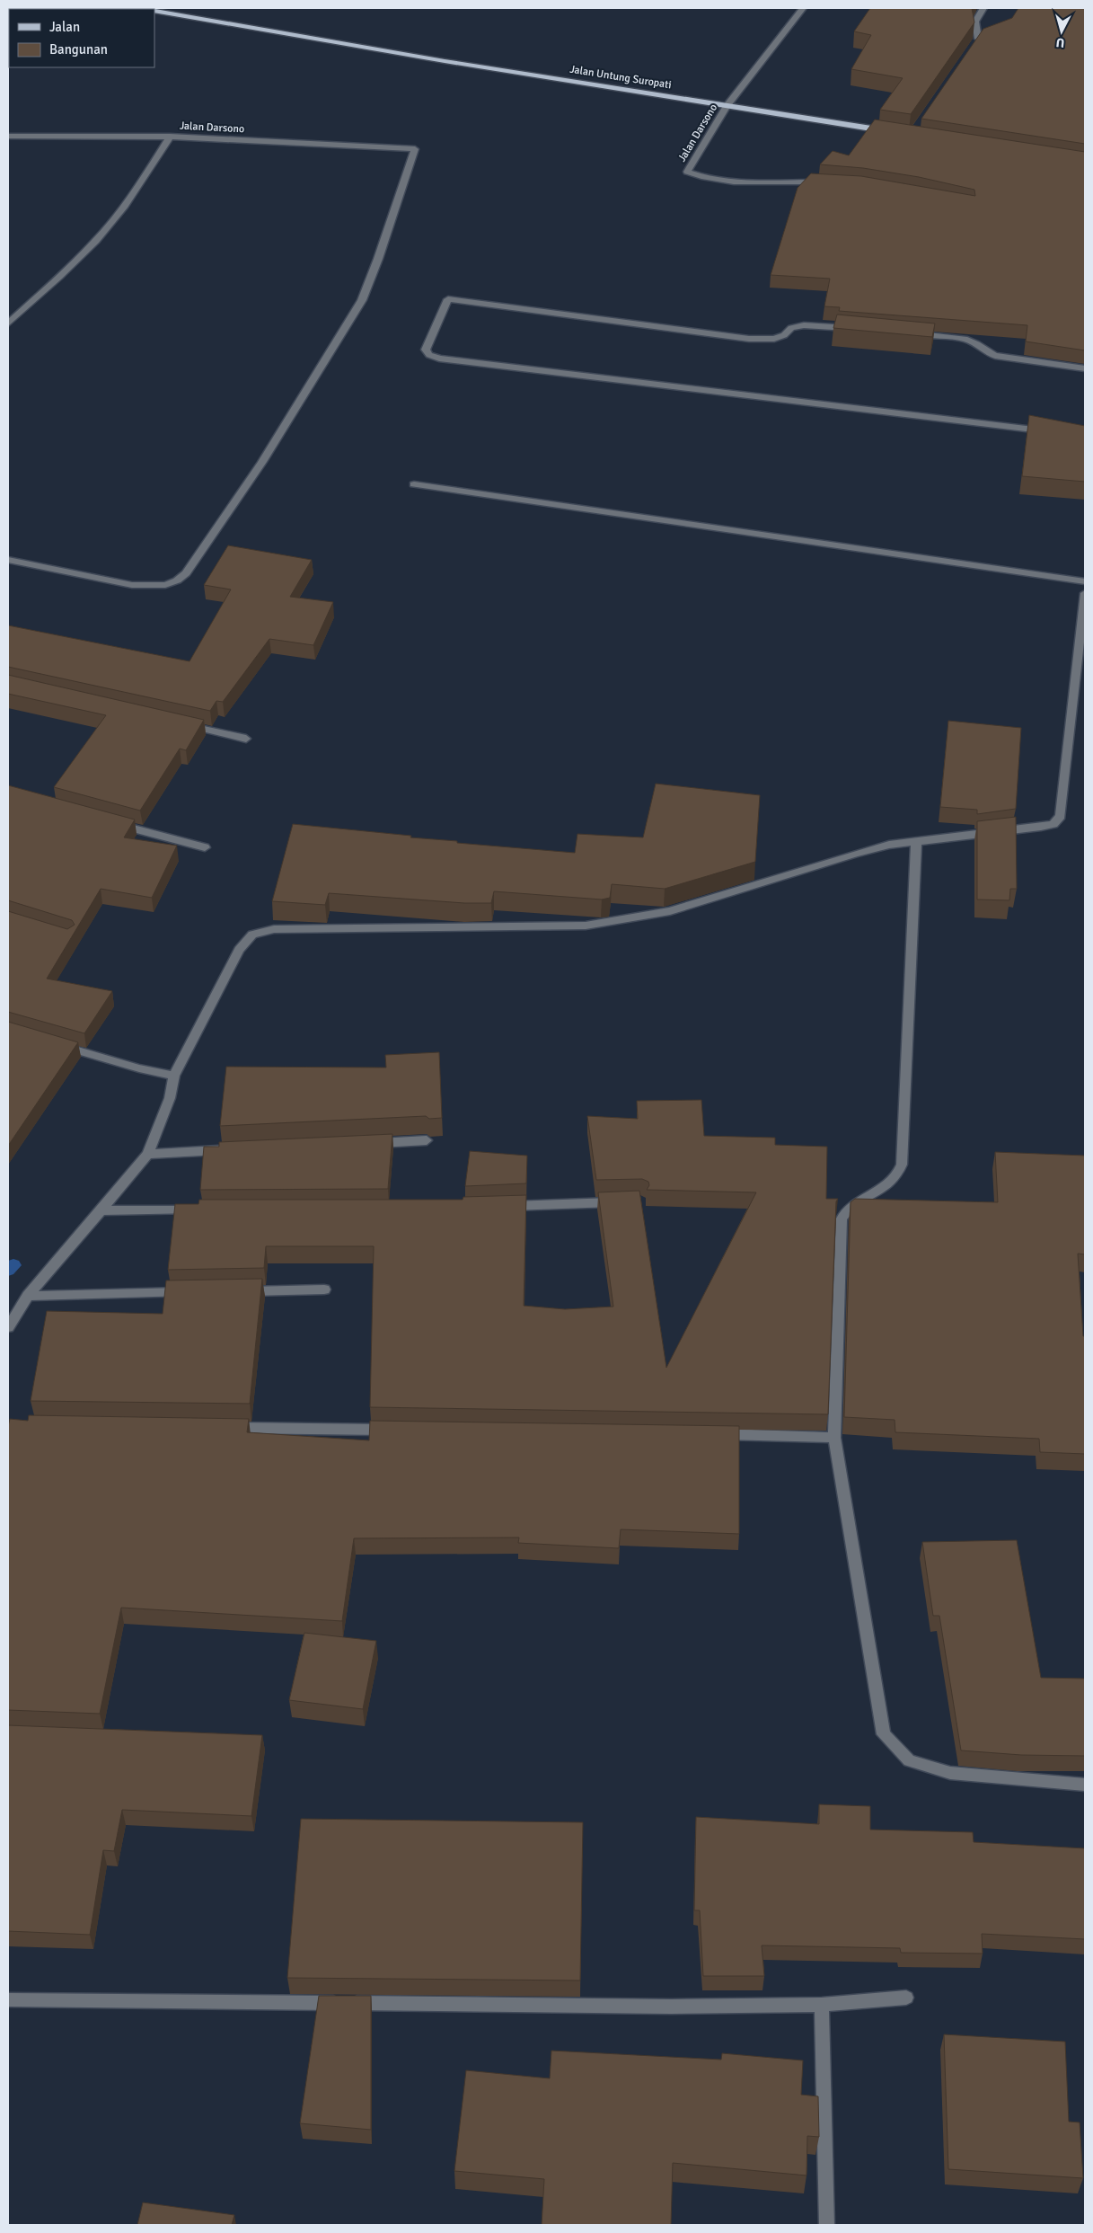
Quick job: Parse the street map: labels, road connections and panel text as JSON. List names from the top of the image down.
{
  "streets": {
    "main road": ["Jalan Untung Suropati"],
    "street": ["Jalan Darsono"]
  },
  "crossings": [
    ["Jalan Untung Suropati", "Jalan Darsono"]
  ],
  "legend": ["Jalan", "Bangunan"],
  "north": "bottom"
}
